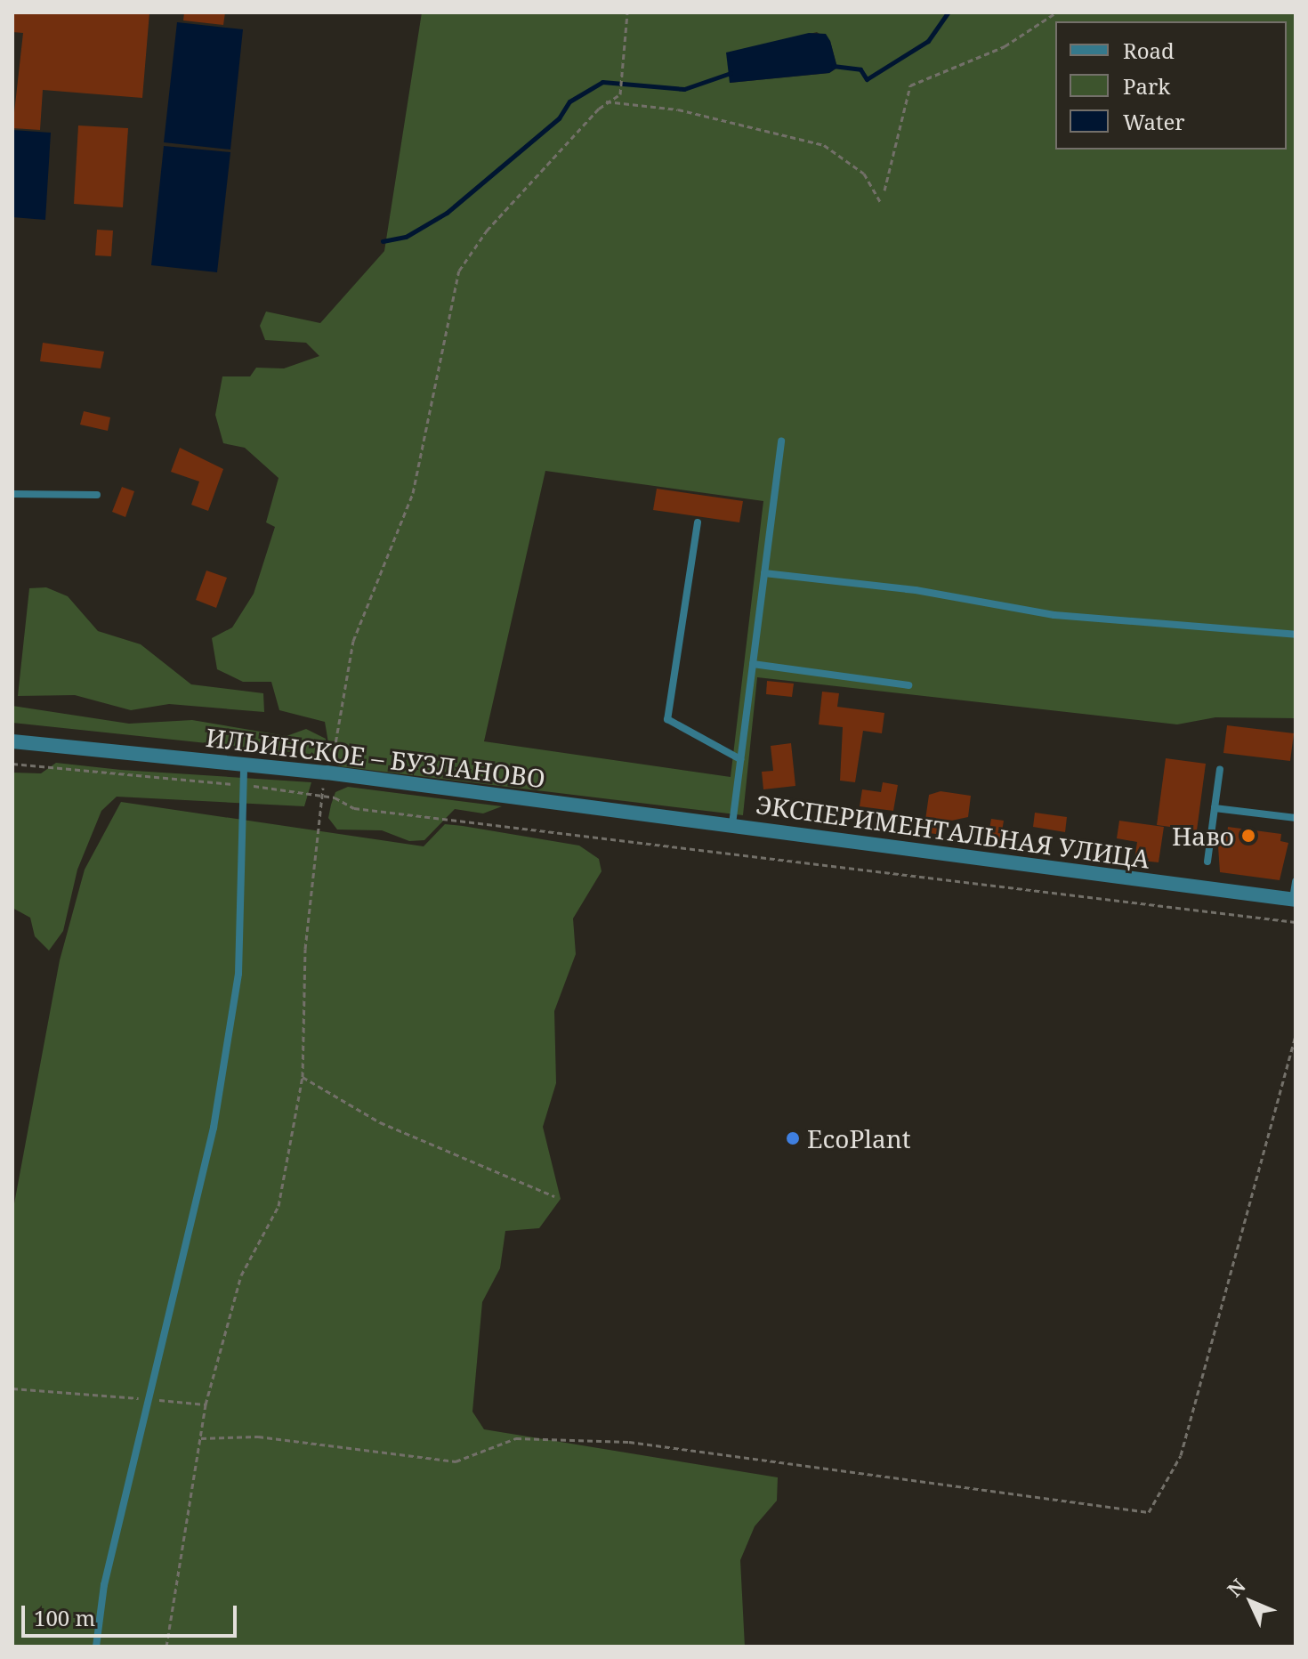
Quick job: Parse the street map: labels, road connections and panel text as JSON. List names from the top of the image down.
{
  "streets": {
    "street": ["ИЛЬИНСКОЕ – БУЗЛАНОВО", "ЭКСПЕРИМЕНТАЛЬНАЯ УЛИЦА"]
  },
  "crossings": [
    ["ИЛЬИНСКОЕ – БУЗЛАНОВО", "ЭКСПЕРИМЕНТАЛЬНАЯ УЛИЦА"]
  ],
  "places": ["Наво", "EcoPlant"],
  "legend": ["Road", "Park", "Water"],
  "scale_bar": "100 m",
  "north": "top left"
}
